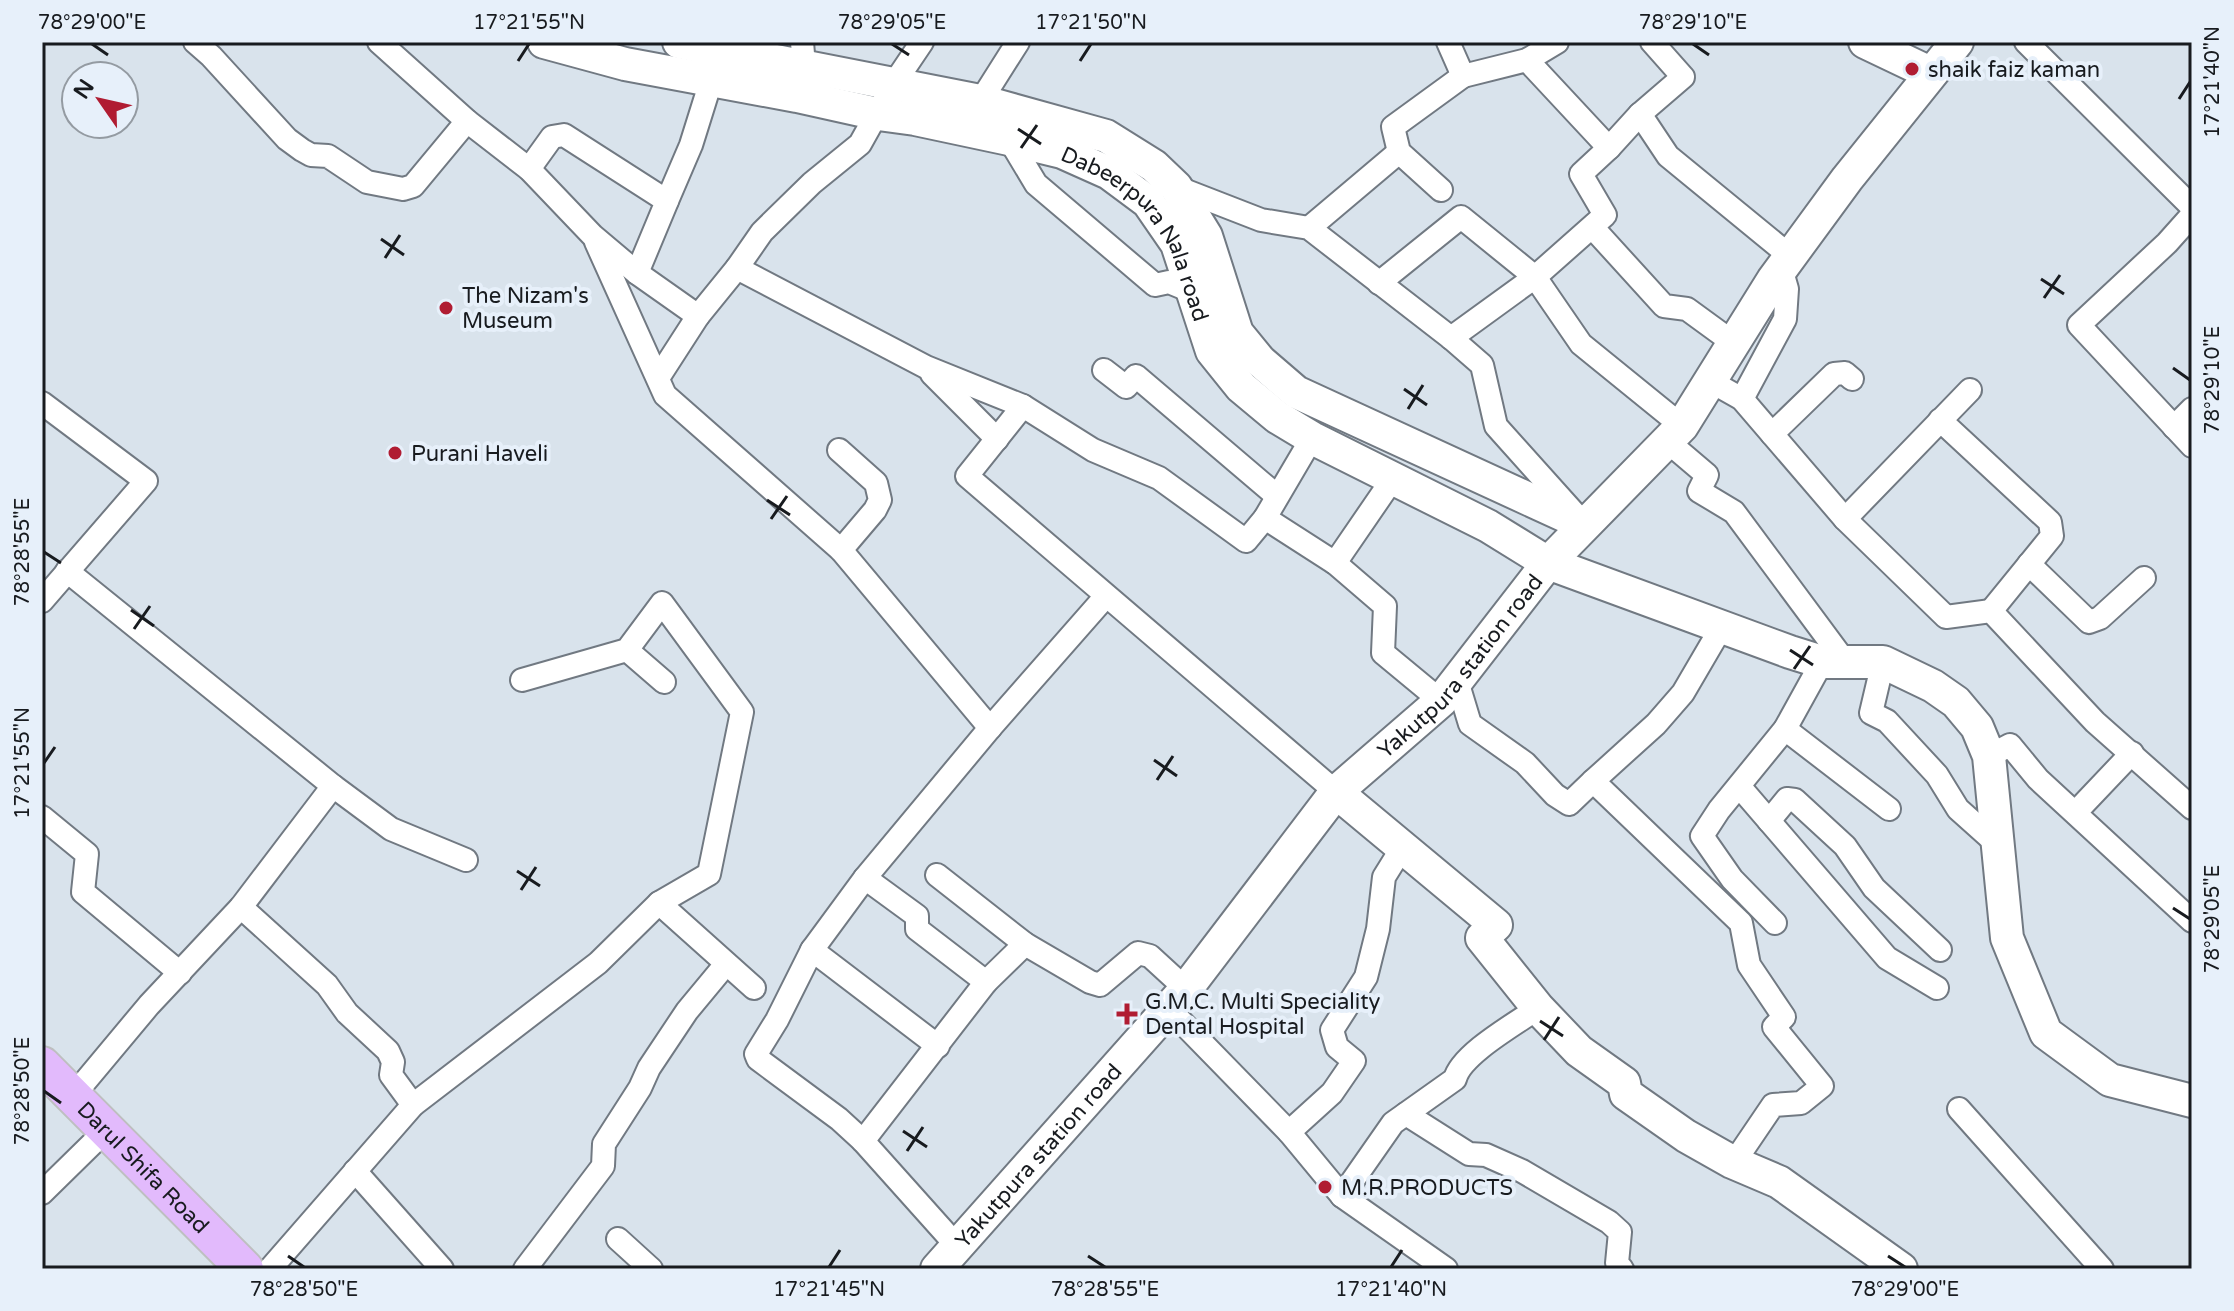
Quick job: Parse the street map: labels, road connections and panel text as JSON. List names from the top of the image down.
{
  "streets": {
    "main road": ["Darul Shifa Road"],
    "street": ["Dabeerpura Nala road", "Yakutpura station road"]
  },
  "crossings": [
    ["Dabeerpura Nala road", "Yakutpura station road"]
  ],
  "places": {
    "other": [
      "shaik faiz kaman",
      "The Nizam's Museum",
      "Purani Haveli",
      "M.R.PRODUCTS"
    ],
    "health": ["G.M.C. Multi Speciality Dental Hospital"]
  },
  "north": "top left",
  "coordinates": [
    "78°29'00\"E",
    "17°21'55\"N",
    "78°29'05\"E",
    "17°21'50\"N",
    "78°29'10\"E",
    "17°21'40\"N",
    "78°28'55\"E",
    "78°28'50\"E",
    "17°21'45\"N"
  ]
}
